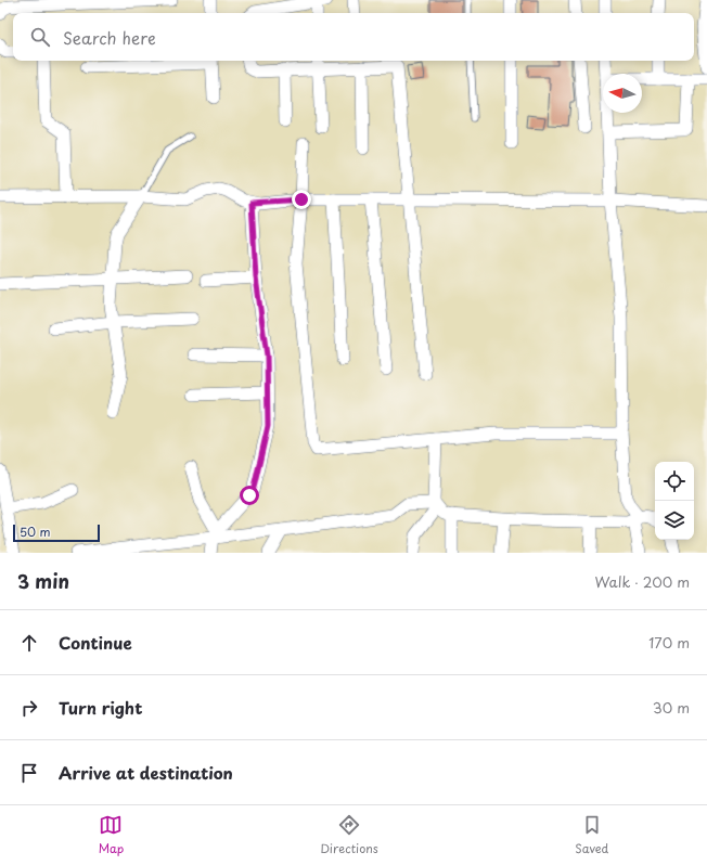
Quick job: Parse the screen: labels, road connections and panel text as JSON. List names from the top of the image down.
{
  "scale_bar": "50 m",
  "north": "left",
  "page": {
    "search": "Search here",
    "scale": "50 m",
    "heading": ["3 min", "Walk · 200 m"],
    "list": [
      ["Continue", "170 m"],
      ["Turn right", "30 m"],
      "Arrive at destination"
    ],
    "nav": ["Map", "Directions", "Saved"]
  }
}
